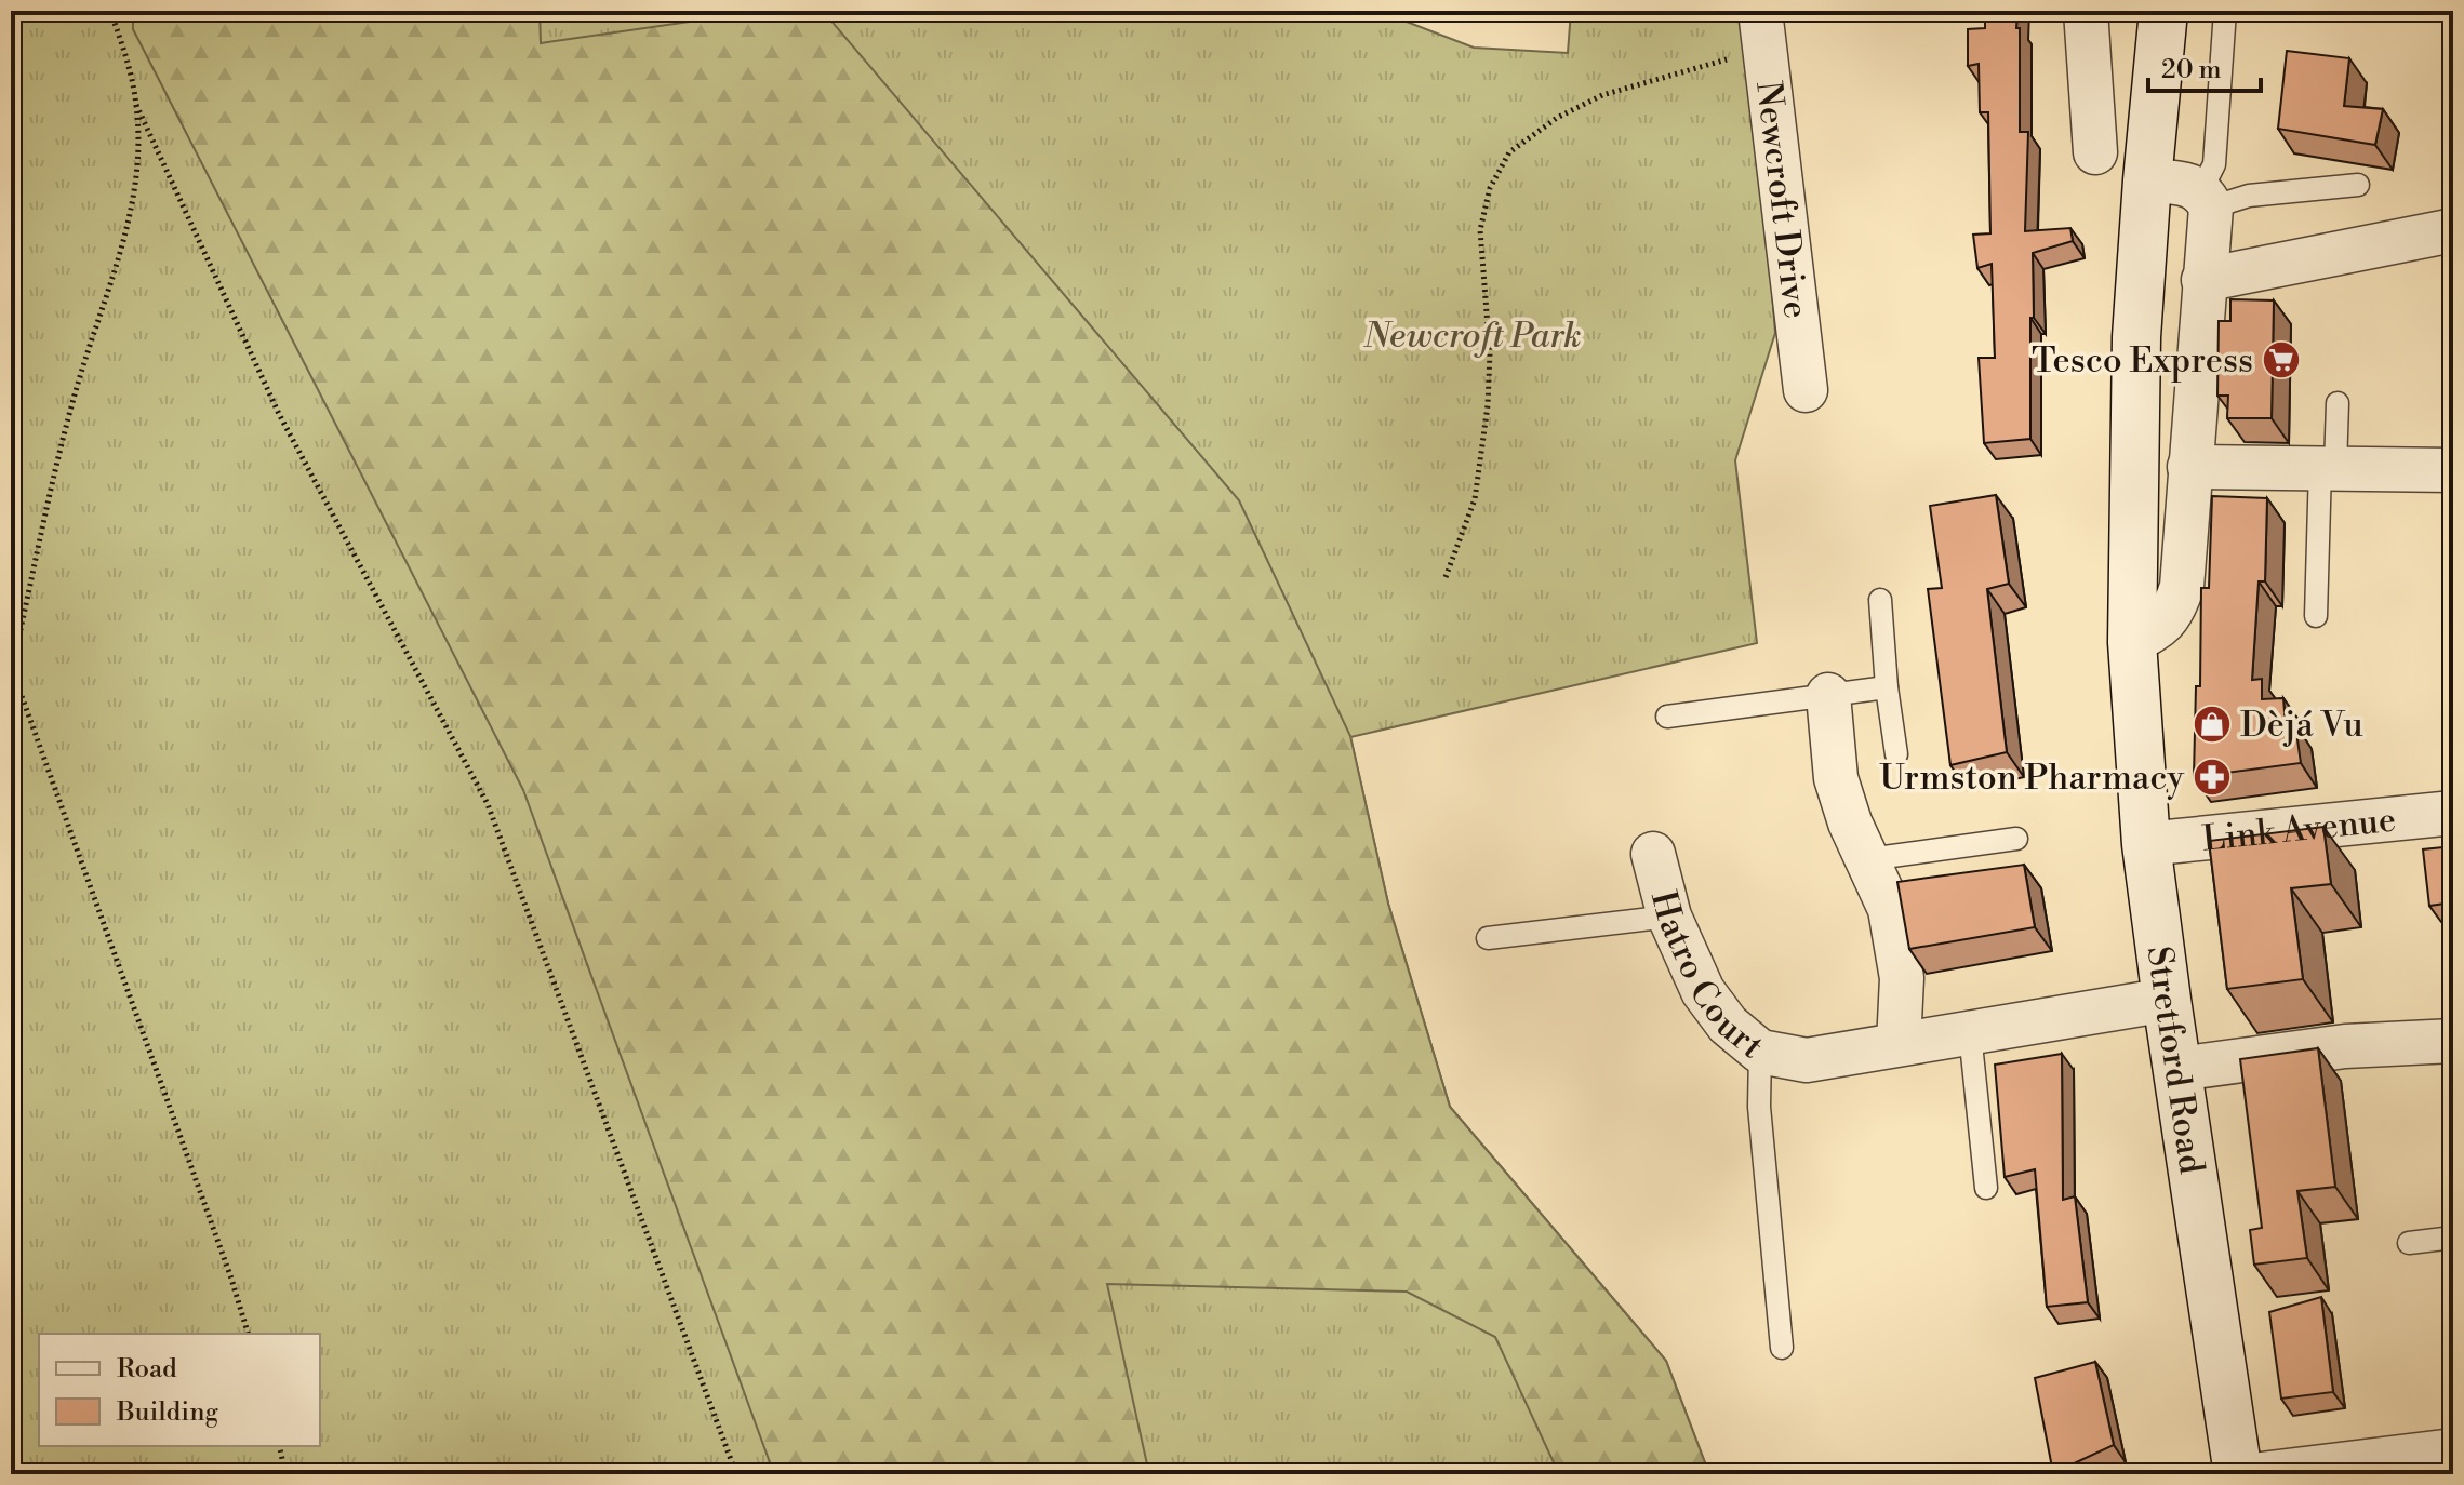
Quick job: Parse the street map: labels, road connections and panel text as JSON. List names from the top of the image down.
{
  "streets": {
    "main road": ["Stretford Road"],
    "street": ["Newcroft Drive", "Link Avenue", "Hatro Court"]
  },
  "crossings": [
    ["Link Avenue", "Stretford Road"],
    ["Hatro Court", "Stretford Road"]
  ],
  "parks": ["Newcroft Park"],
  "places": {
    "supermarket": ["Tesco Express"],
    "shop": ["Dèjá Vu"],
    "pharmacy": ["Urmston Pharmacy"]
  },
  "legend": ["Road", "Building"],
  "scale_bar": "20 m"
}
